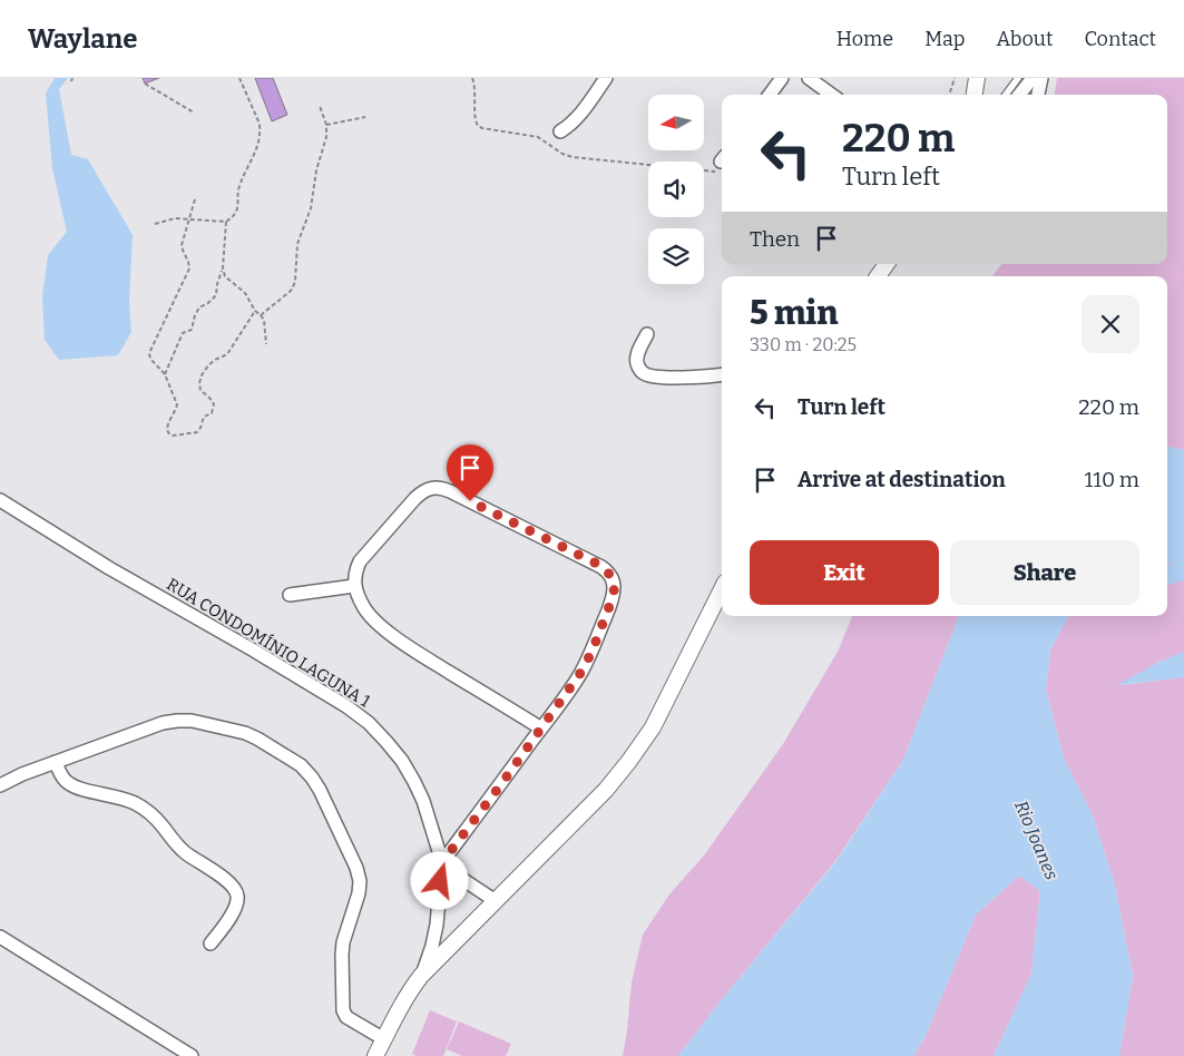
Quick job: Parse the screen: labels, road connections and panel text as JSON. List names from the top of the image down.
{
  "streets": {
    "street": ["RUA CONDOMÍNIO LAGUNA 1"]
  },
  "water": ["Rio Joanes"],
  "north": "left",
  "page": {
    "header": "Waylane",
    "nav": [
      "Home",
      "Map",
      "About",
      "Contact"
    ],
    "turn": ["220 m", "Turn left"],
    "then": "Then",
    "heading": ["5 min", "330 m · 20:25"],
    "list": [
      {
        "name": "Turn left",
        "value": "220 m"
      },
      {
        "name": "Arrive at destination",
        "value": "110 m"
      }
    ],
    "buttons": ["Exit", "Share"]
  }
}
